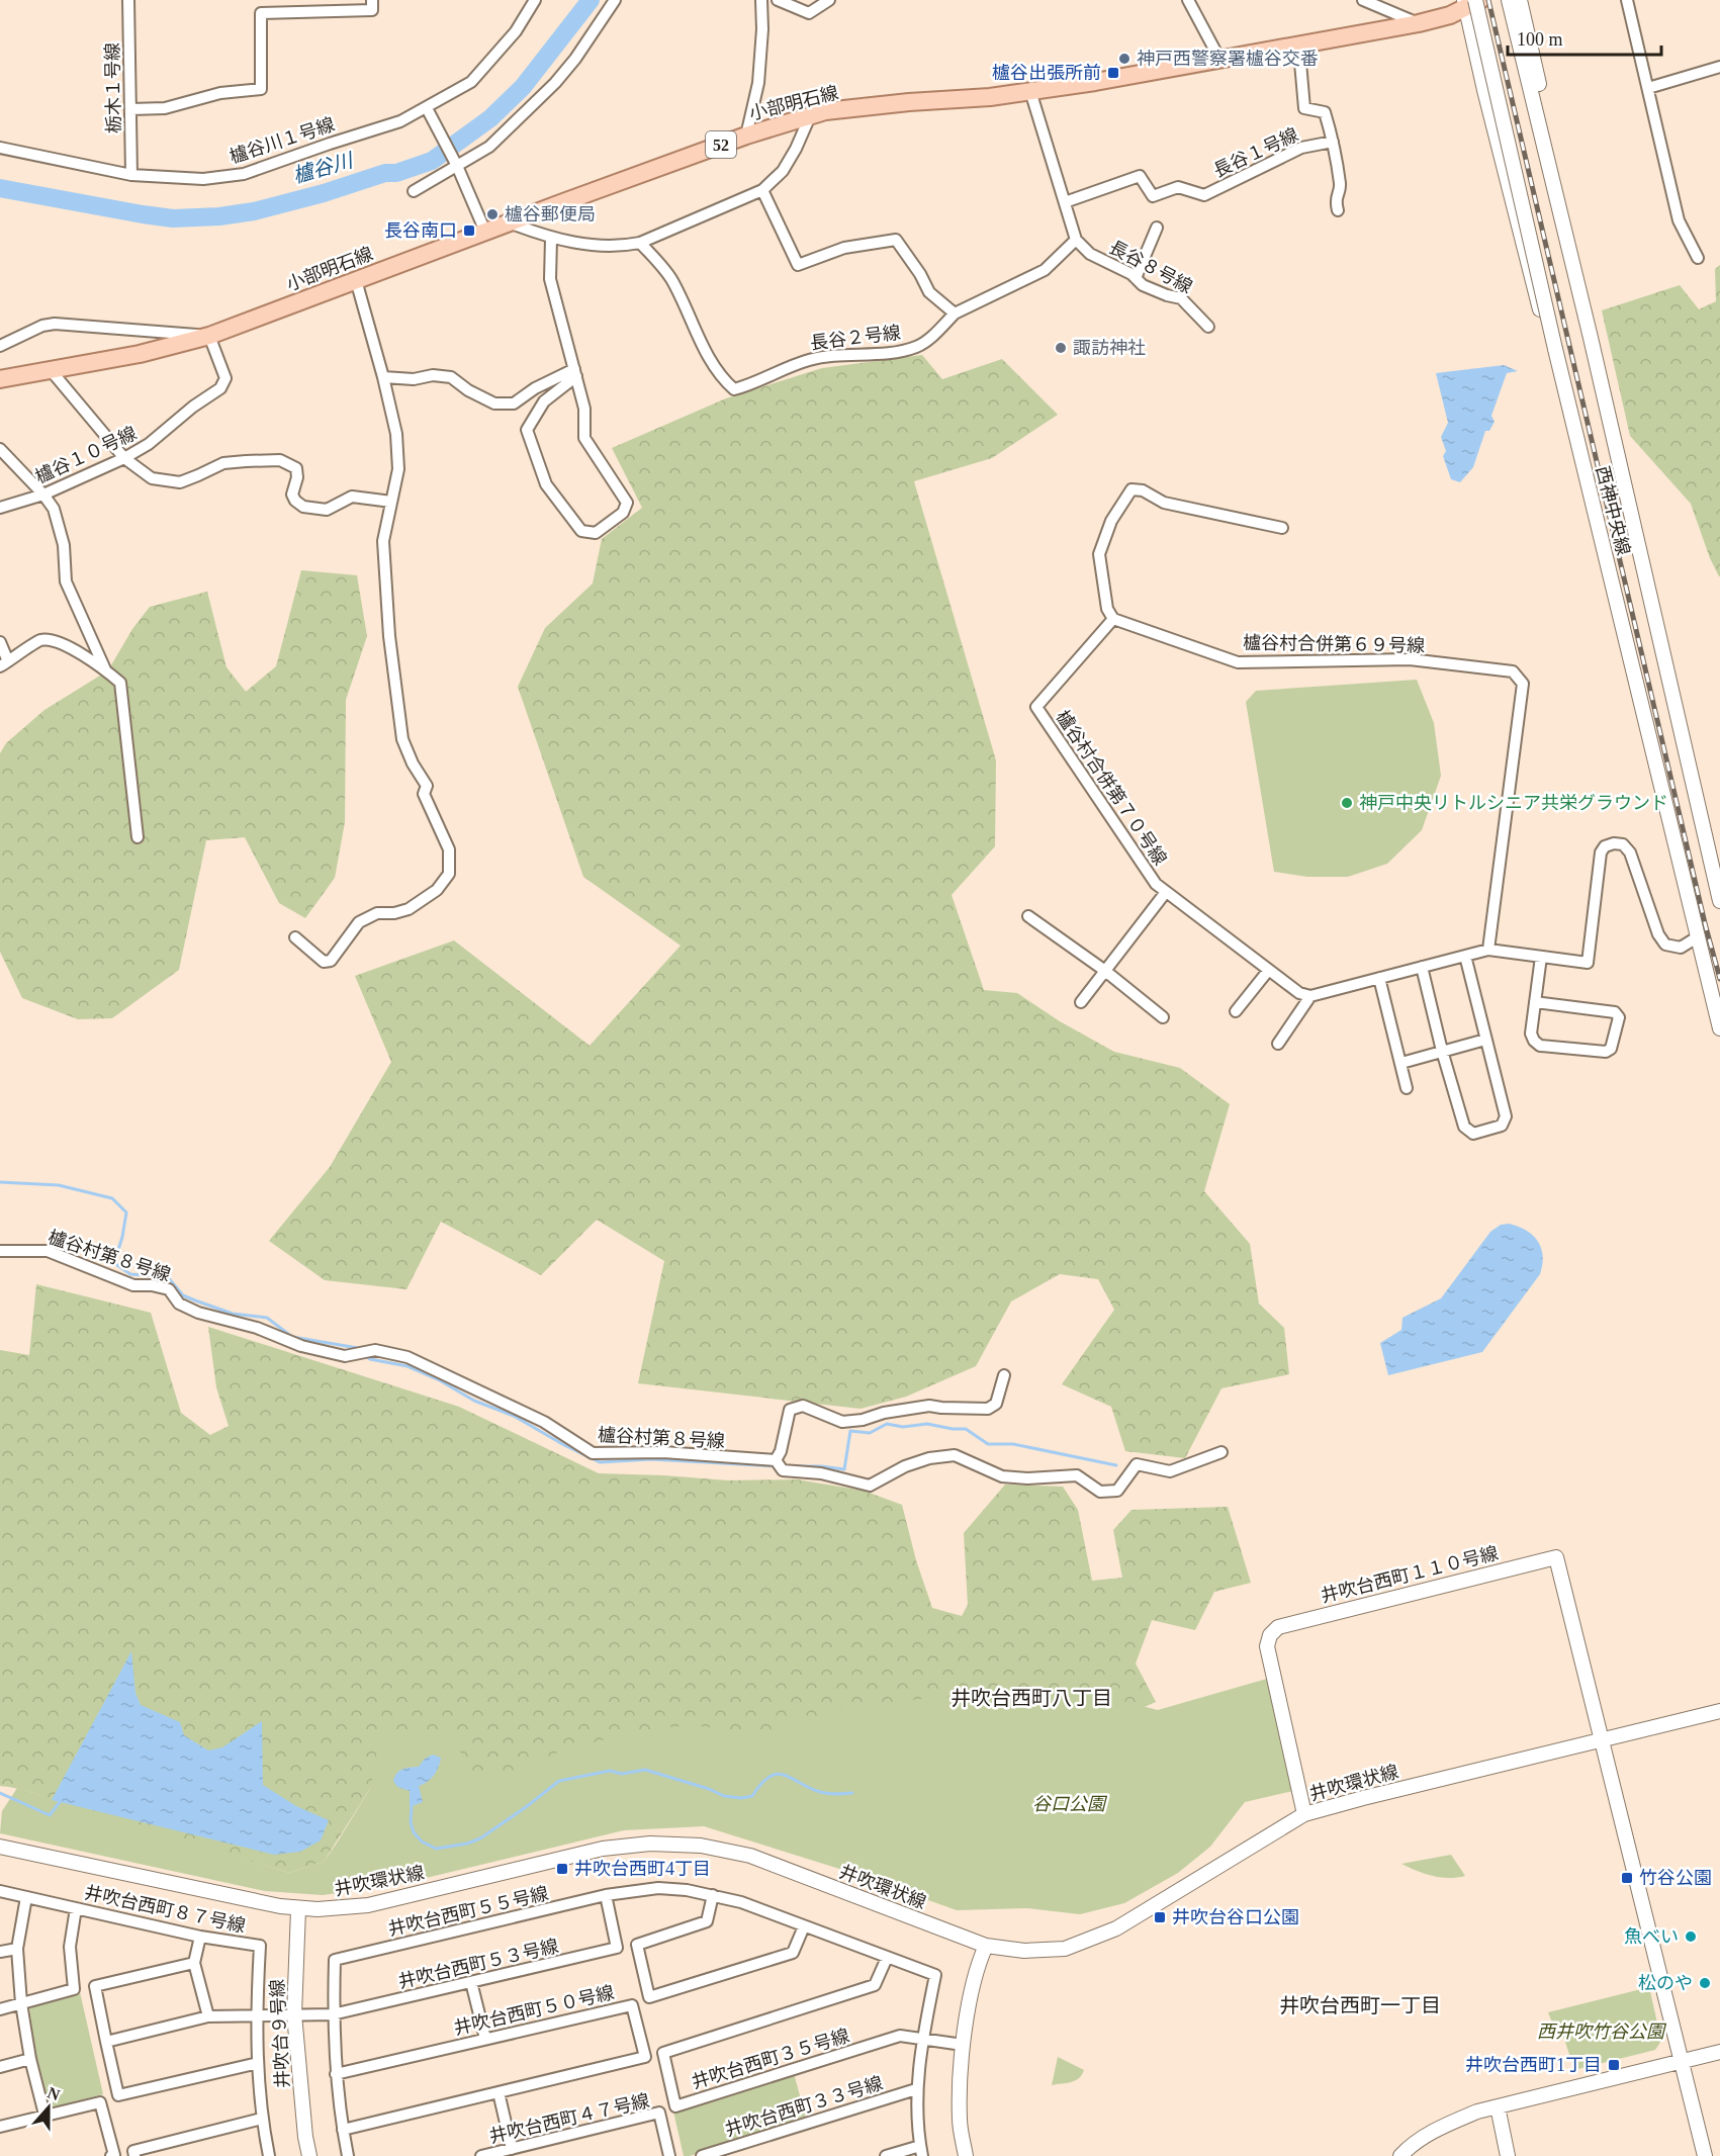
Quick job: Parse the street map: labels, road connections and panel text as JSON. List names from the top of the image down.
{
  "streets": {
    "main road": ["小部明石線", "52"],
    "street": [
      "栃木１号線",
      "櫨谷川１号線",
      "長谷１号線",
      "長谷８号線",
      "長谷２号線",
      "櫨谷１０号線",
      "西神中央線",
      "櫨谷村合併第６９号線",
      "櫨谷村合併第７０号線",
      "櫨谷村第８号線",
      "井吹台西町１１０号線",
      "井吹環状線",
      "井吹台西町８７号線",
      "井吹台西町５５号線",
      "井吹台西町５３号線",
      "井吹台西町５０号線",
      "井吹台９号線",
      "井吹台西町３５号線",
      "井吹台西町３３号線",
      "井吹台西町４７号線"
    ]
  },
  "crossings": [
    ["栃木１号線", "櫨谷川１号線"],
    ["小部明石線", "櫨谷１０号線"],
    ["小部明石線", "西神中央線"],
    ["櫨谷村合併第６９号線", "櫨谷村合併第７０号線"],
    ["井吹台西町１１０号線", "井吹環状線"],
    ["井吹環状線", "井吹台９号線"],
    ["井吹台西町８７号線", "井吹台西町５３号線"],
    ["井吹台西町５５号線", "井吹台西町５３号線"],
    ["井吹台西町５５号線", "井吹台西町５０号線"],
    ["井吹台西町５５号線", "井吹台西町３５号線"],
    ["井吹台西町５５号線", "井吹台西町３３号線"],
    ["井吹台西町５３号線", "井吹台９号線"]
  ],
  "districts": ["井吹台西町八丁目", "井吹台西町一丁目"],
  "water": ["櫨谷川"],
  "parks": ["谷口公園", "西井吹竹谷公園"],
  "places": {
    "other": [
      "神戸西警察署櫨谷交番",
      "櫨谷郵便局",
      "諏訪神社",
      "神戸中央リトルシニア共栄グラウンド",
      "魚べい",
      "松のや"
    ],
    "transit": [
      "櫨谷出張所前",
      "長谷南口",
      "井吹台西町4丁目",
      "竹谷公園",
      "井吹台谷口公園",
      "井吹台西町1丁目"
    ]
  },
  "scale_bar": "100 m",
  "north": "top"
}
